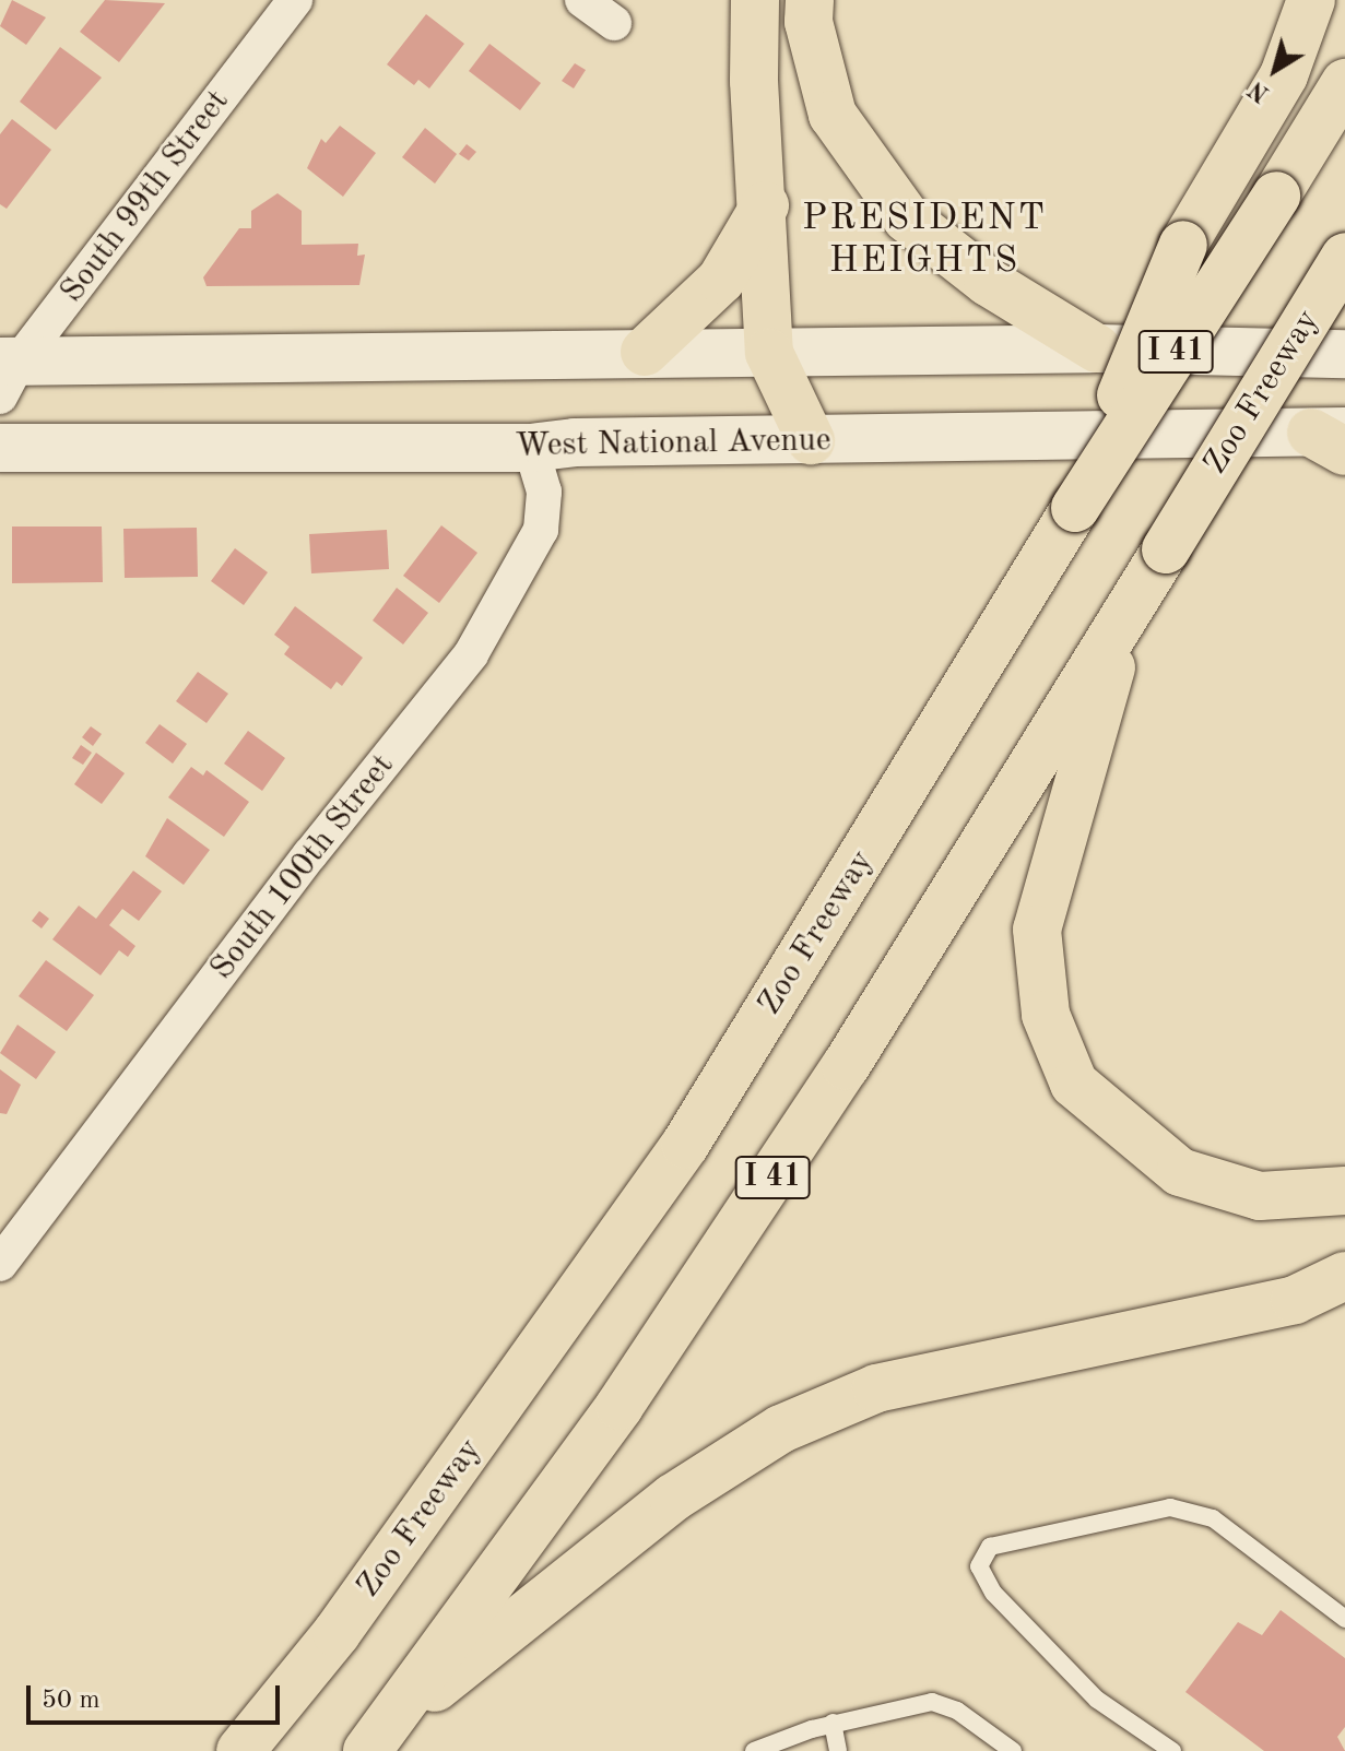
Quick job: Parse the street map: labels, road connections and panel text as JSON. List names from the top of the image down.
{
  "streets": {
    "highway": ["I 41", "Zoo Freeway"],
    "main road": ["West National Avenue"],
    "street": ["South 99th Street", "South 100th Street"]
  },
  "crossings": [
    ["West National Avenue", "South 100th Street"]
  ],
  "districts": ["PRESIDENT HEIGHTS"],
  "scale_bar": "50 m",
  "north": "bottom left"
}
